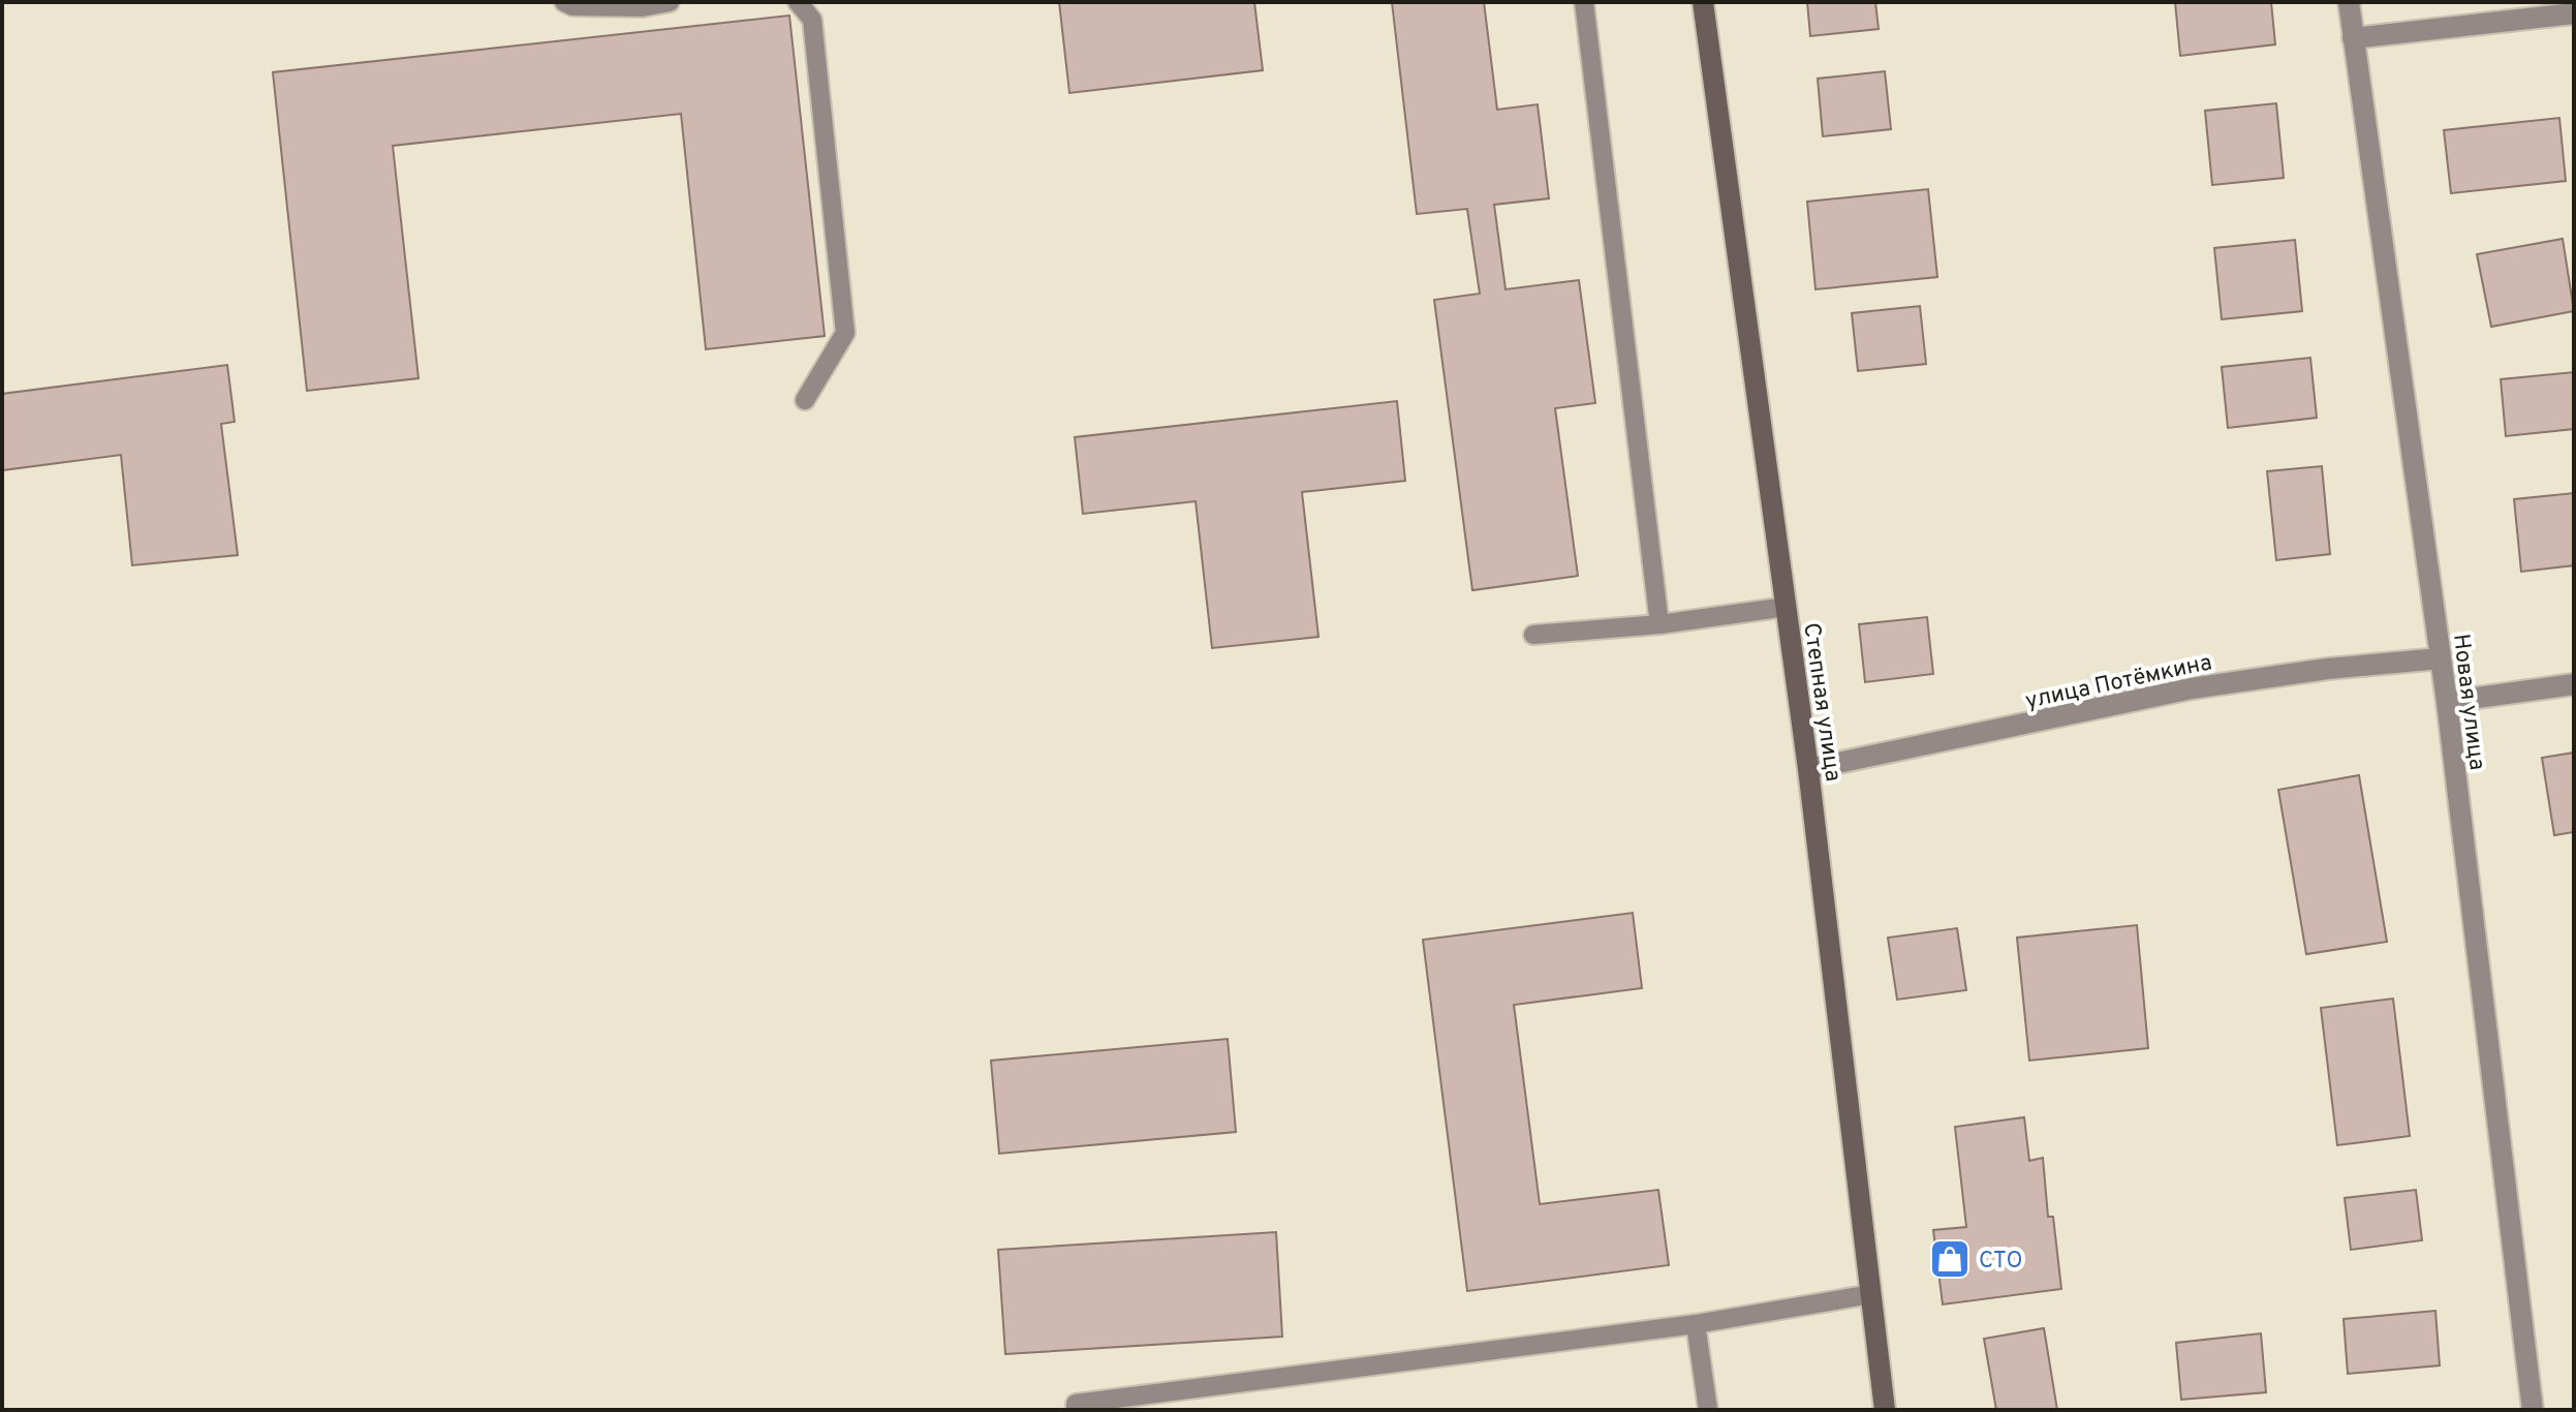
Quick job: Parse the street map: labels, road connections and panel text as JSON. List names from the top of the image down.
{
  "streets": {
    "main road": ["Степная улица"],
    "street": ["улица Потёмкина", "Новая улица"]
  },
  "crossings": [
    ["улица Потёмкина", "Степная улица"],
    ["улица Потёмкина", "Новая улица"]
  ],
  "places": {
    "shop": ["СТО"]
  }
}
